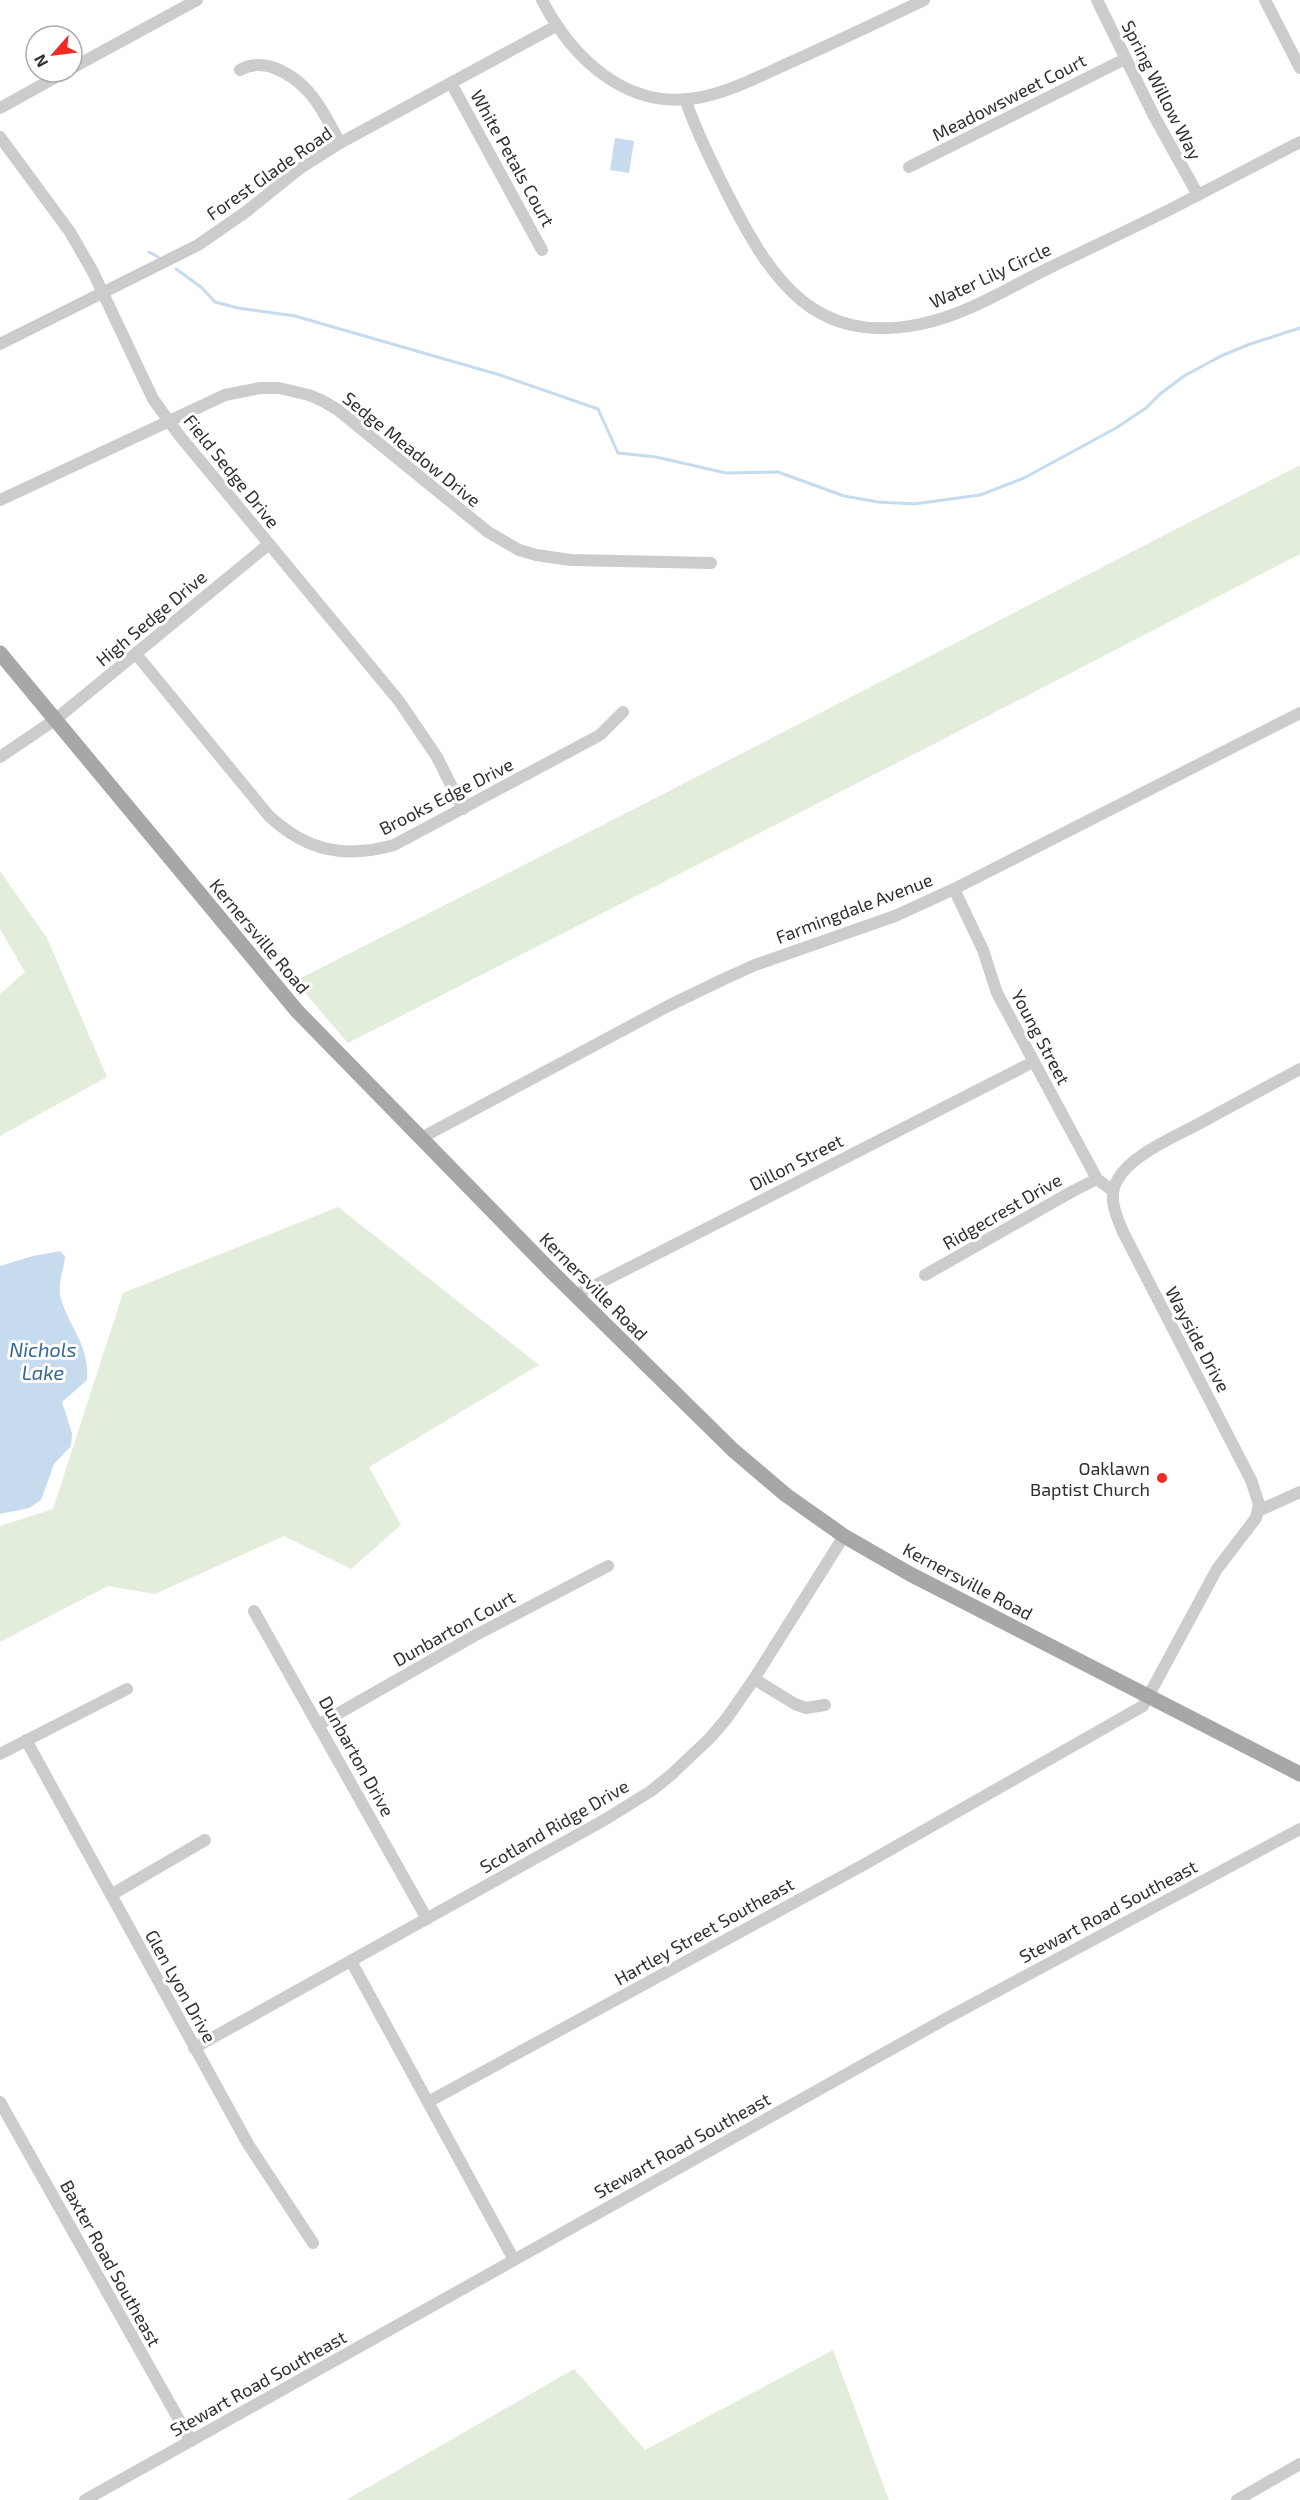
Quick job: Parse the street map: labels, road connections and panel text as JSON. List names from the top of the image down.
{
  "streets": {
    "main road": ["Kernersville Road"],
    "street": [
      "Spring Willow Way",
      "Meadowsweet Court",
      "White Petals Court",
      "Forest Glade Road",
      "Water Lily Circle",
      "Sedge Meadow Drive",
      "Field Sedge Drive",
      "High Sedge Drive",
      "Brooks Edge Drive",
      "Farmingdale Avenue",
      "Young Street",
      "Dillon Street",
      "Ridgecrest Drive",
      "Wayside Drive",
      "Dunbarton Court",
      "Dunbarton Drive",
      "Scotland Ridge Drive",
      "Stewart Road Southeast",
      "Hartley Street Southeast",
      "Glen Lyon Drive",
      "Baxter Road Southeast"
    ]
  },
  "crossings": [
    ["Spring Willow Way", "Meadowsweet Court"],
    ["Spring Willow Way", "Water Lily Circle"],
    ["White Petals Court", "Forest Glade Road"],
    ["Forest Glade Road", "Field Sedge Drive"],
    ["Sedge Meadow Drive", "Field Sedge Drive"],
    ["Field Sedge Drive", "High Sedge Drive"],
    ["Field Sedge Drive", "Brooks Edge Drive"],
    ["High Sedge Drive", "Brooks Edge Drive"],
    ["High Sedge Drive", "Kernersville Road"],
    ["Farmingdale Avenue", "Kernersville Road"],
    ["Farmingdale Avenue", "Young Street"],
    ["Kernersville Road", "Dillon Street"],
    ["Kernersville Road", "Scotland Ridge Drive"],
    ["Kernersville Road", "Hartley Street Southeast"],
    ["Young Street", "Dillon Street"],
    ["Young Street", "Ridgecrest Drive"],
    ["Young Street", "Wayside Drive"],
    ["Dunbarton Court", "Dunbarton Drive"],
    ["Dunbarton Drive", "Scotland Ridge Drive"],
    ["Scotland Ridge Drive", "Glen Lyon Drive"],
    ["Stewart Road Southeast", "Baxter Road Southeast"]
  ],
  "water": ["Nichols Lake"],
  "places": ["Oaklawn Baptist Church"],
  "north": "bottom left"
}
